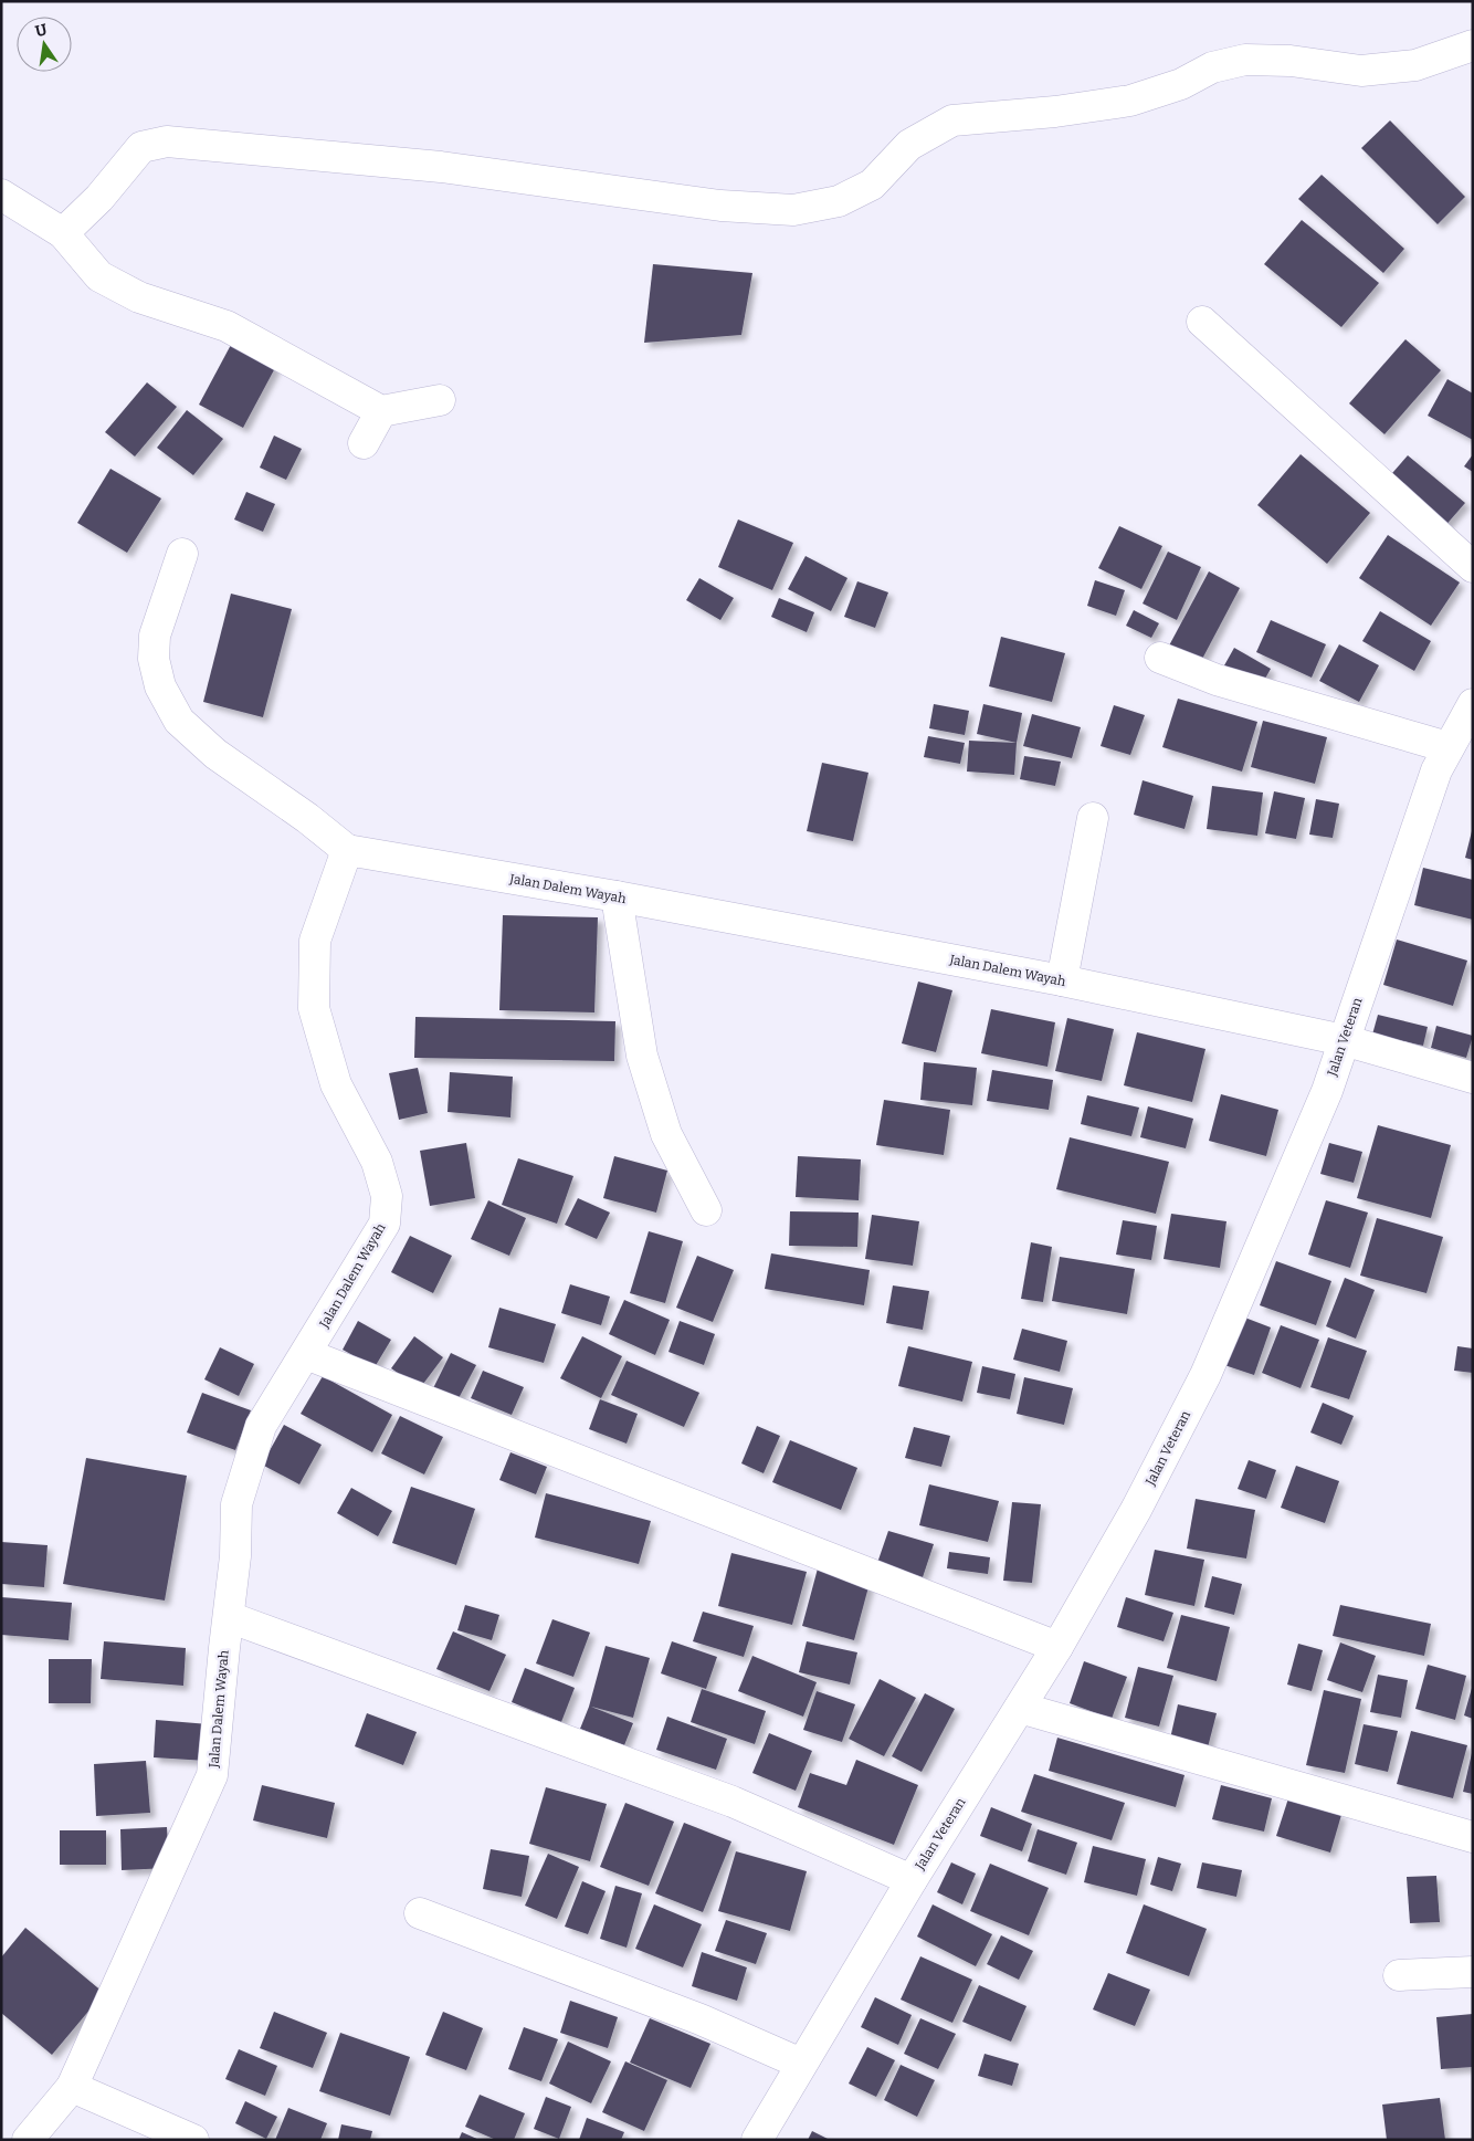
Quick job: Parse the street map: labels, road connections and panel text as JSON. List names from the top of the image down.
{
  "streets": {
    "street": ["Jalan Dalem Wayah", "Jalan Veteran"]
  },
  "crossings": [
    ["Jalan Dalem Wayah", "Jalan Veteran"]
  ],
  "north": "top"
}
